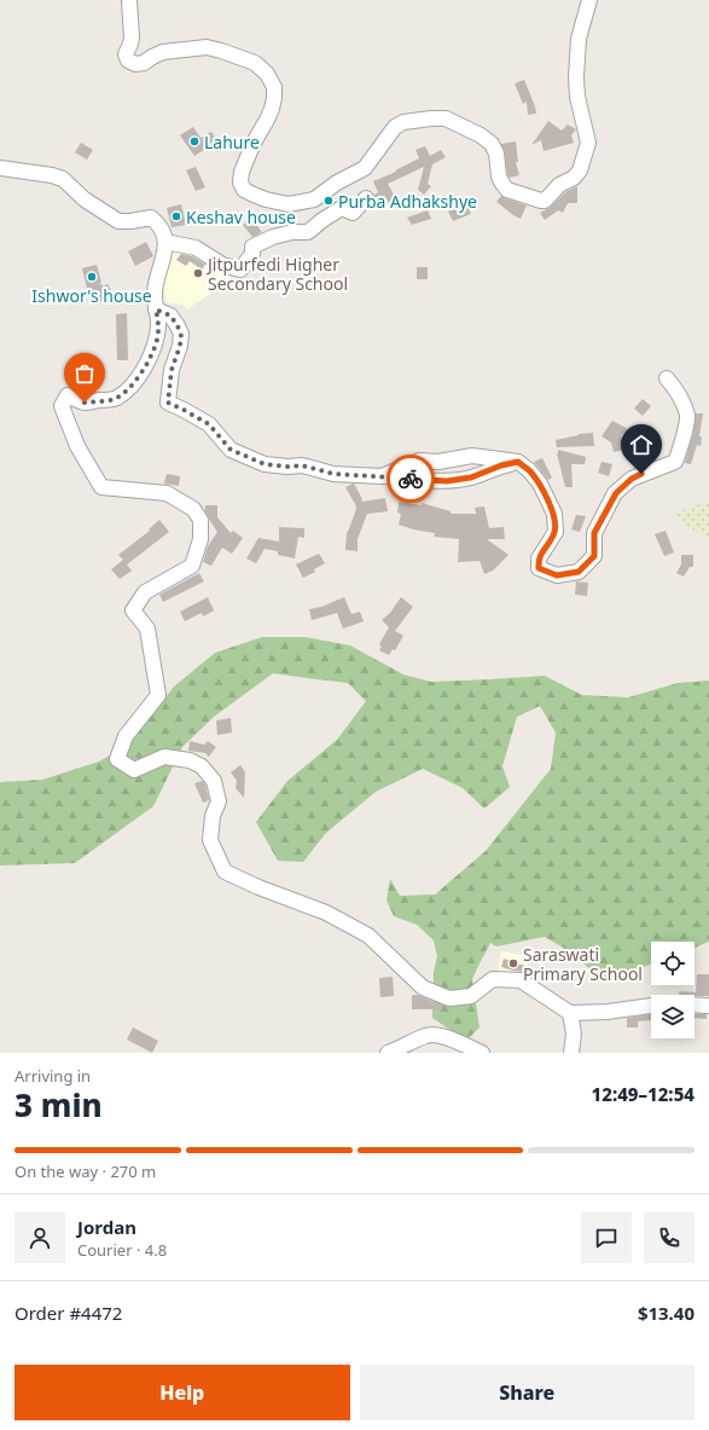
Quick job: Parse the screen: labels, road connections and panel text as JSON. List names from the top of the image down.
{
  "places": [
    "Lahure",
    "Purba Adhakshye",
    "Keshav house",
    "Jitpurfedi Higher Secondary School",
    "Ishwor's house",
    "Saraswati Primary School"
  ],
  "page": {
    "heading": ["3 min", "Arriving in", "12:49–12:54"],
    "panel": [
      "Jordan",
      "Courier · 4.8",
      "Order #4472",
      "$13.40"
    ],
    "bar": "On the way · 270 m",
    "buttons": ["Help", "Share"]
  }
}
